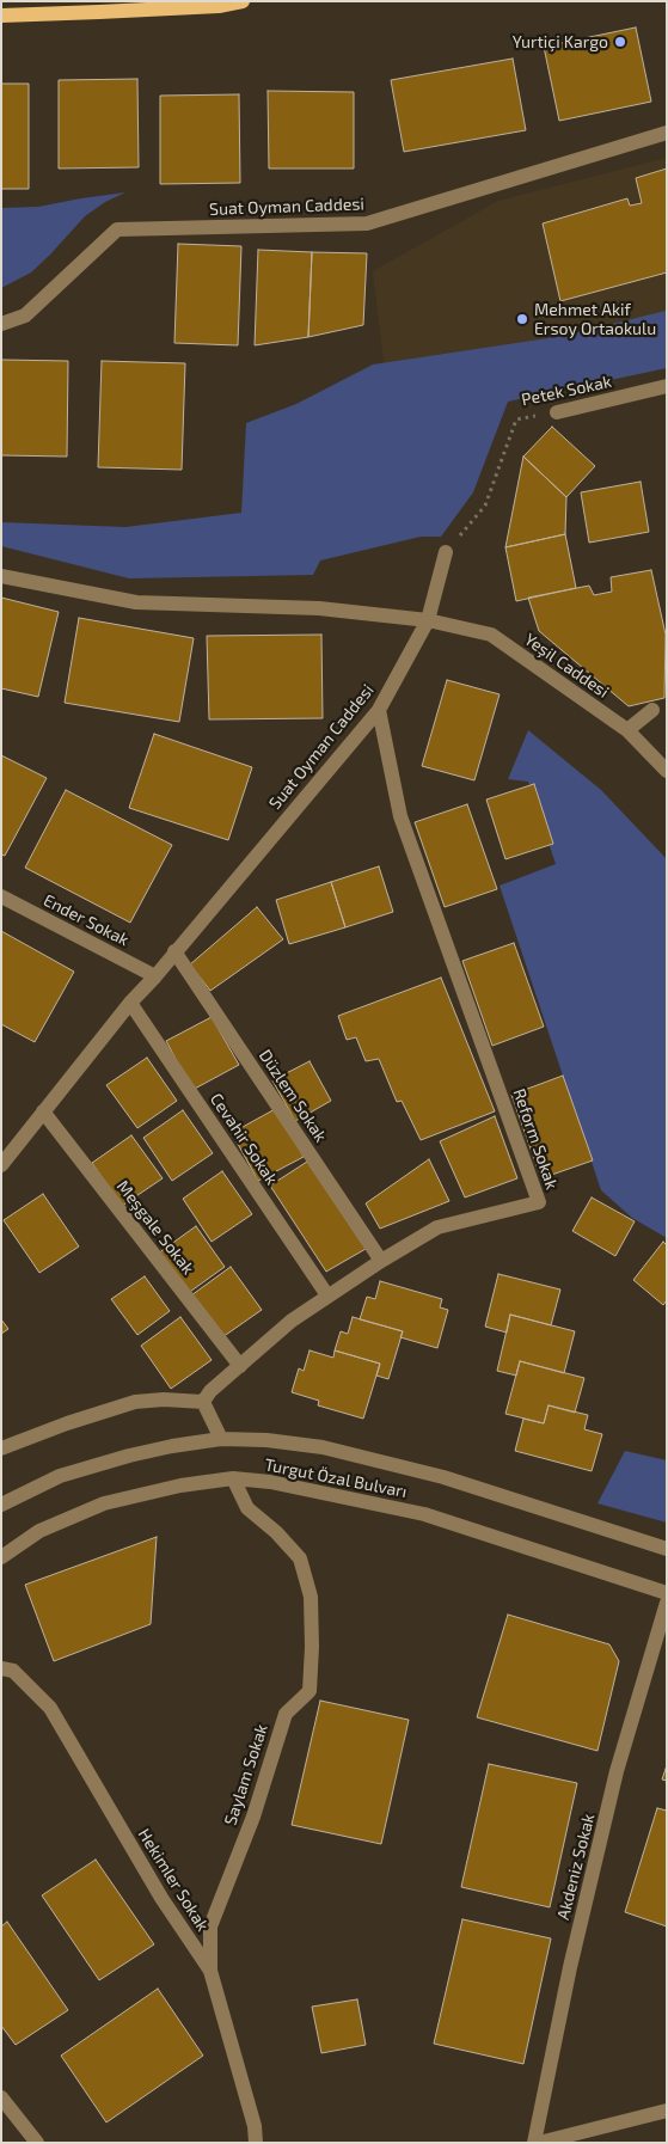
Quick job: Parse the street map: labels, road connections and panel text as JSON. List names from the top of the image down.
{
  "streets": {
    "street": [
      "Suat Oyman Caddesi",
      "Petek Sokak",
      "Yeşil Caddesi",
      "Ender Sokak",
      "Düzlem Sokak",
      "Cevahir Sokak",
      "Reform Sokak",
      "Meşgale Sokak",
      "Turgut Özal Bulvarı",
      "Saylam Sokak",
      "Akdeniz Sokak",
      "Hekimler Sokak"
    ]
  },
  "crossings": [
    ["Suat Oyman Caddesi", "Yeşil Caddesi"],
    ["Suat Oyman Caddesi", "Ender Sokak"],
    ["Suat Oyman Caddesi", "Düzlem Sokak"],
    ["Suat Oyman Caddesi", "Cevahir Sokak"],
    ["Suat Oyman Caddesi", "Reform Sokak"],
    ["Suat Oyman Caddesi", "Meşgale Sokak"],
    ["Düzlem Sokak", "Reform Sokak"],
    ["Cevahir Sokak", "Reform Sokak"],
    ["Reform Sokak", "Meşgale Sokak"],
    ["Turgut Özal Bulvarı", "Saylam Sokak"],
    ["Saylam Sokak", "Hekimler Sokak"]
  ],
  "places": ["Yurtiçi Kargo", "Mehmet Akif Ersoy Ortaokulu"]
}
